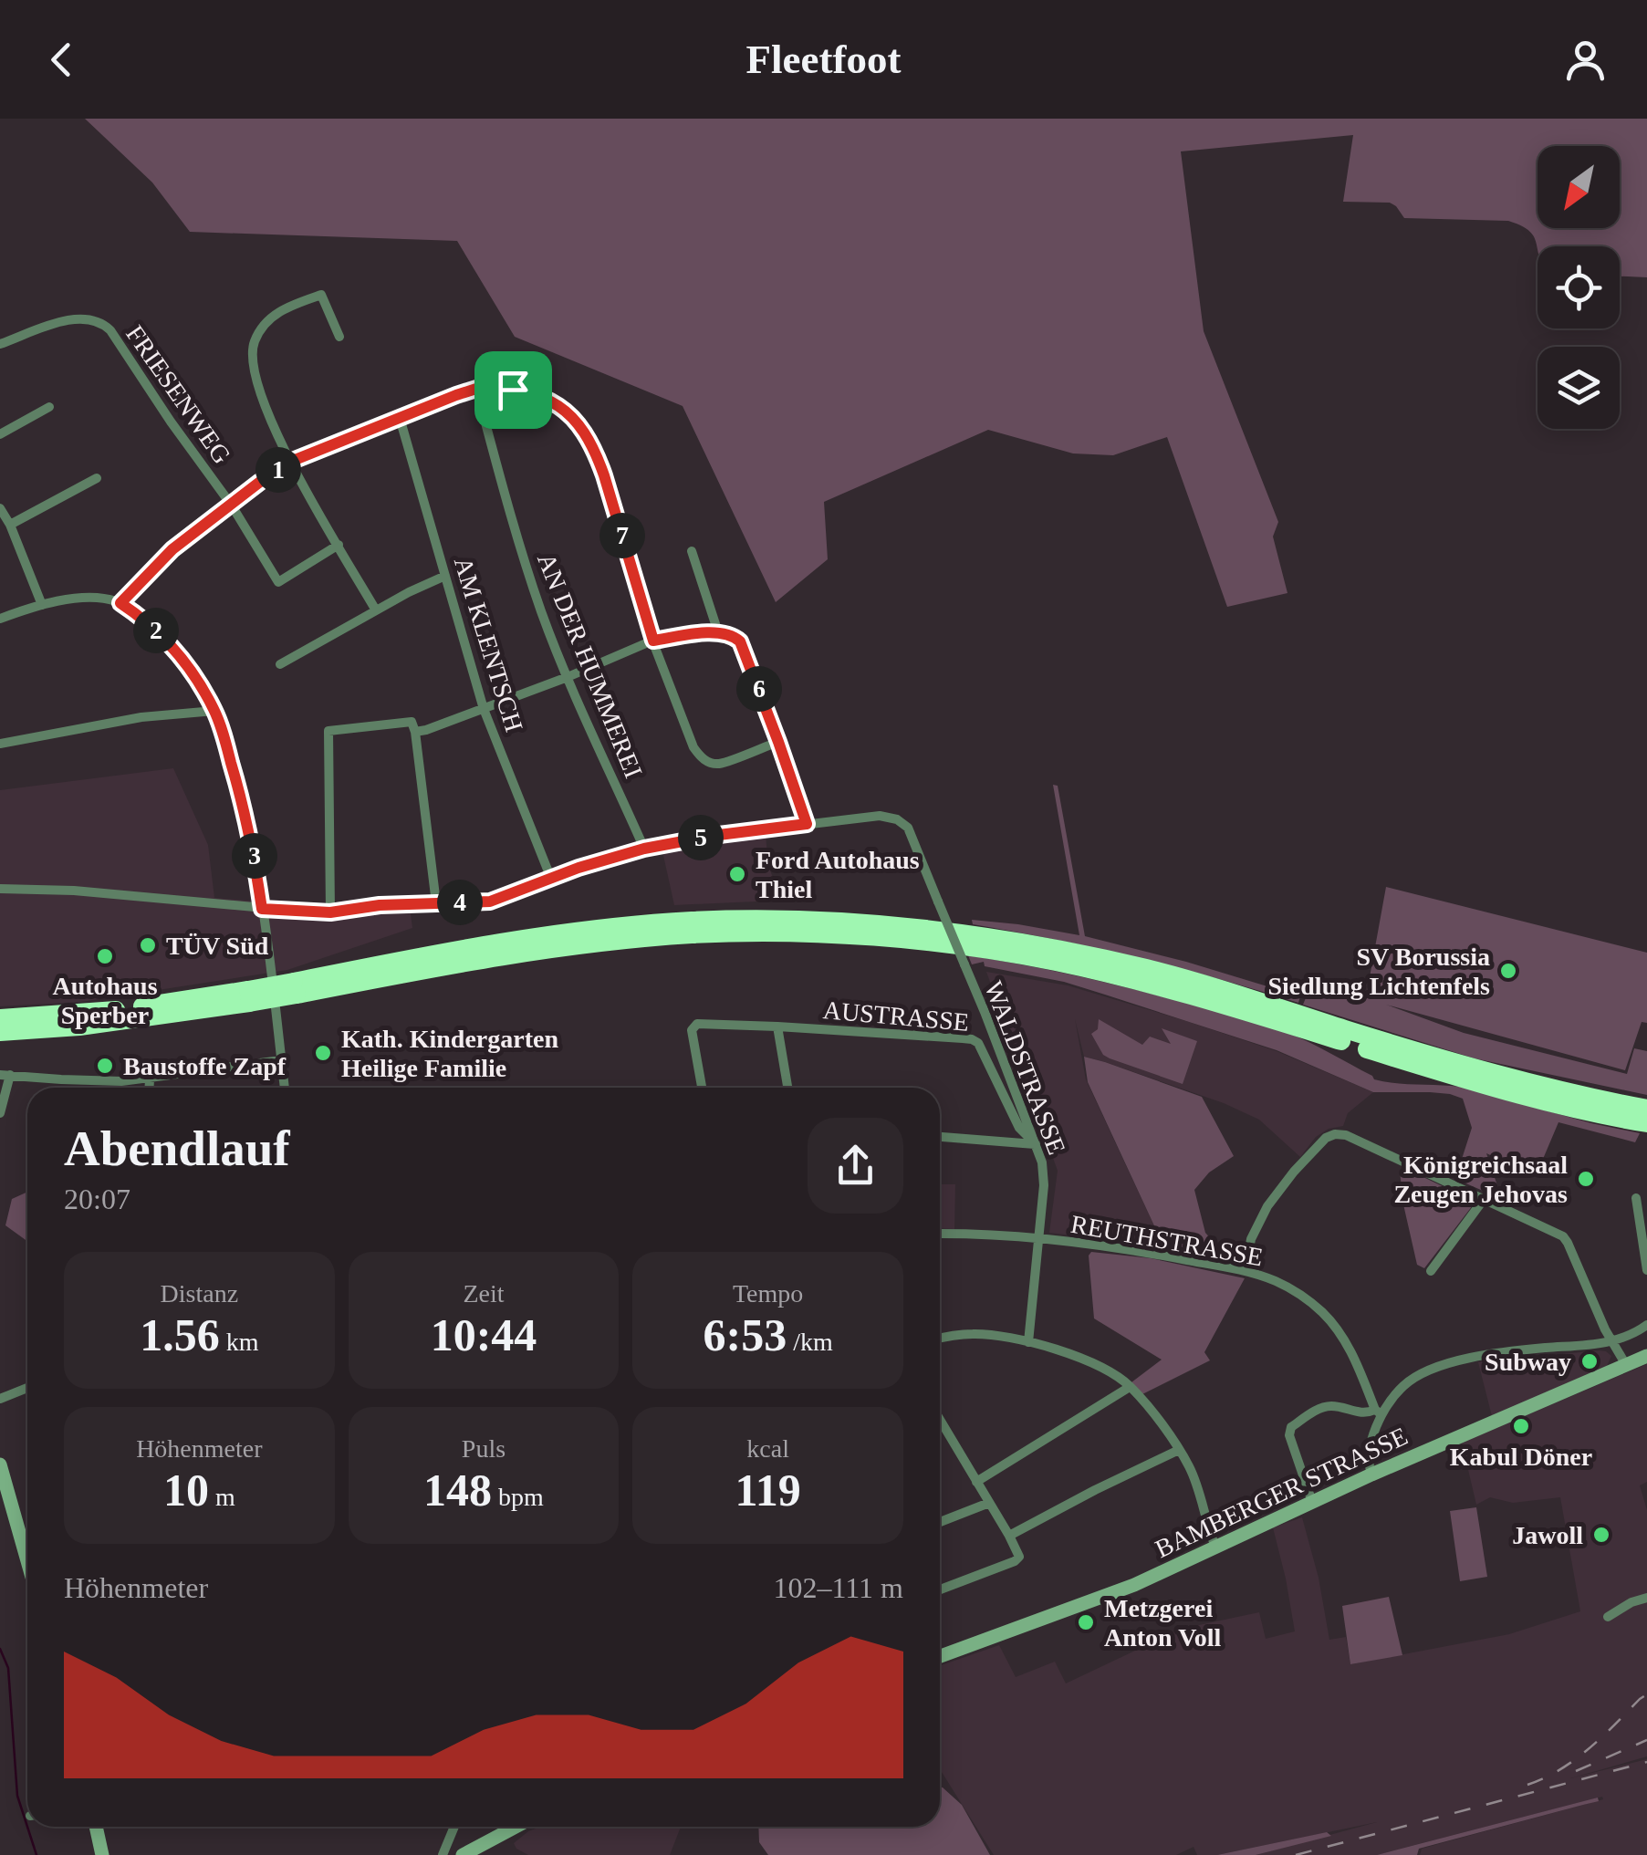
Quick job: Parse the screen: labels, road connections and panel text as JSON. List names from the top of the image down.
{
  "streets": {
    "street": [
      "FRIESENWEG",
      "AM KLENTSCH",
      "AN DER HUMMEREI",
      "AUSTRASSE",
      "WALDSTRASSE",
      "REUTHSTRASSE",
      "BAMBERGER STRASSE"
    ]
  },
  "crossings": [
    ["AUSTRASSE", "WALDSTRASSE"],
    ["WALDSTRASSE", "REUTHSTRASSE"]
  ],
  "places": [
    "Ford Autohaus Thiel",
    "TÜV Süd",
    "Autohaus Sperber",
    "SV Borussia Siedlung Lichtenfels",
    "Kath. Kindergarten Heilige Familie",
    "Baustoffe Zapf",
    "Königreichsaal Zeugen Jehovas",
    "Subway",
    "Kabul Döner",
    "Jawoll",
    "Metzgerei Anton Voll"
  ],
  "north": "bottom left",
  "page": {
    "header": "Fleetfoot",
    "pins": [
      "1",
      "7",
      "2",
      "6",
      "5",
      "3",
      "4"
    ],
    "heading": ["Abendlauf", "20:07"],
    "stats": [
      ["Distanz", "1.56 km"],
      ["Zeit", "10:44"],
      ["Tempo", "6:53 /km"],
      ["Höhenmeter", "10 m"],
      ["Puls", "148 bpm"],
      ["kcal", "119"]
    ],
    "chart": ["Höhenmeter", "102–111 m"]
  }
}
